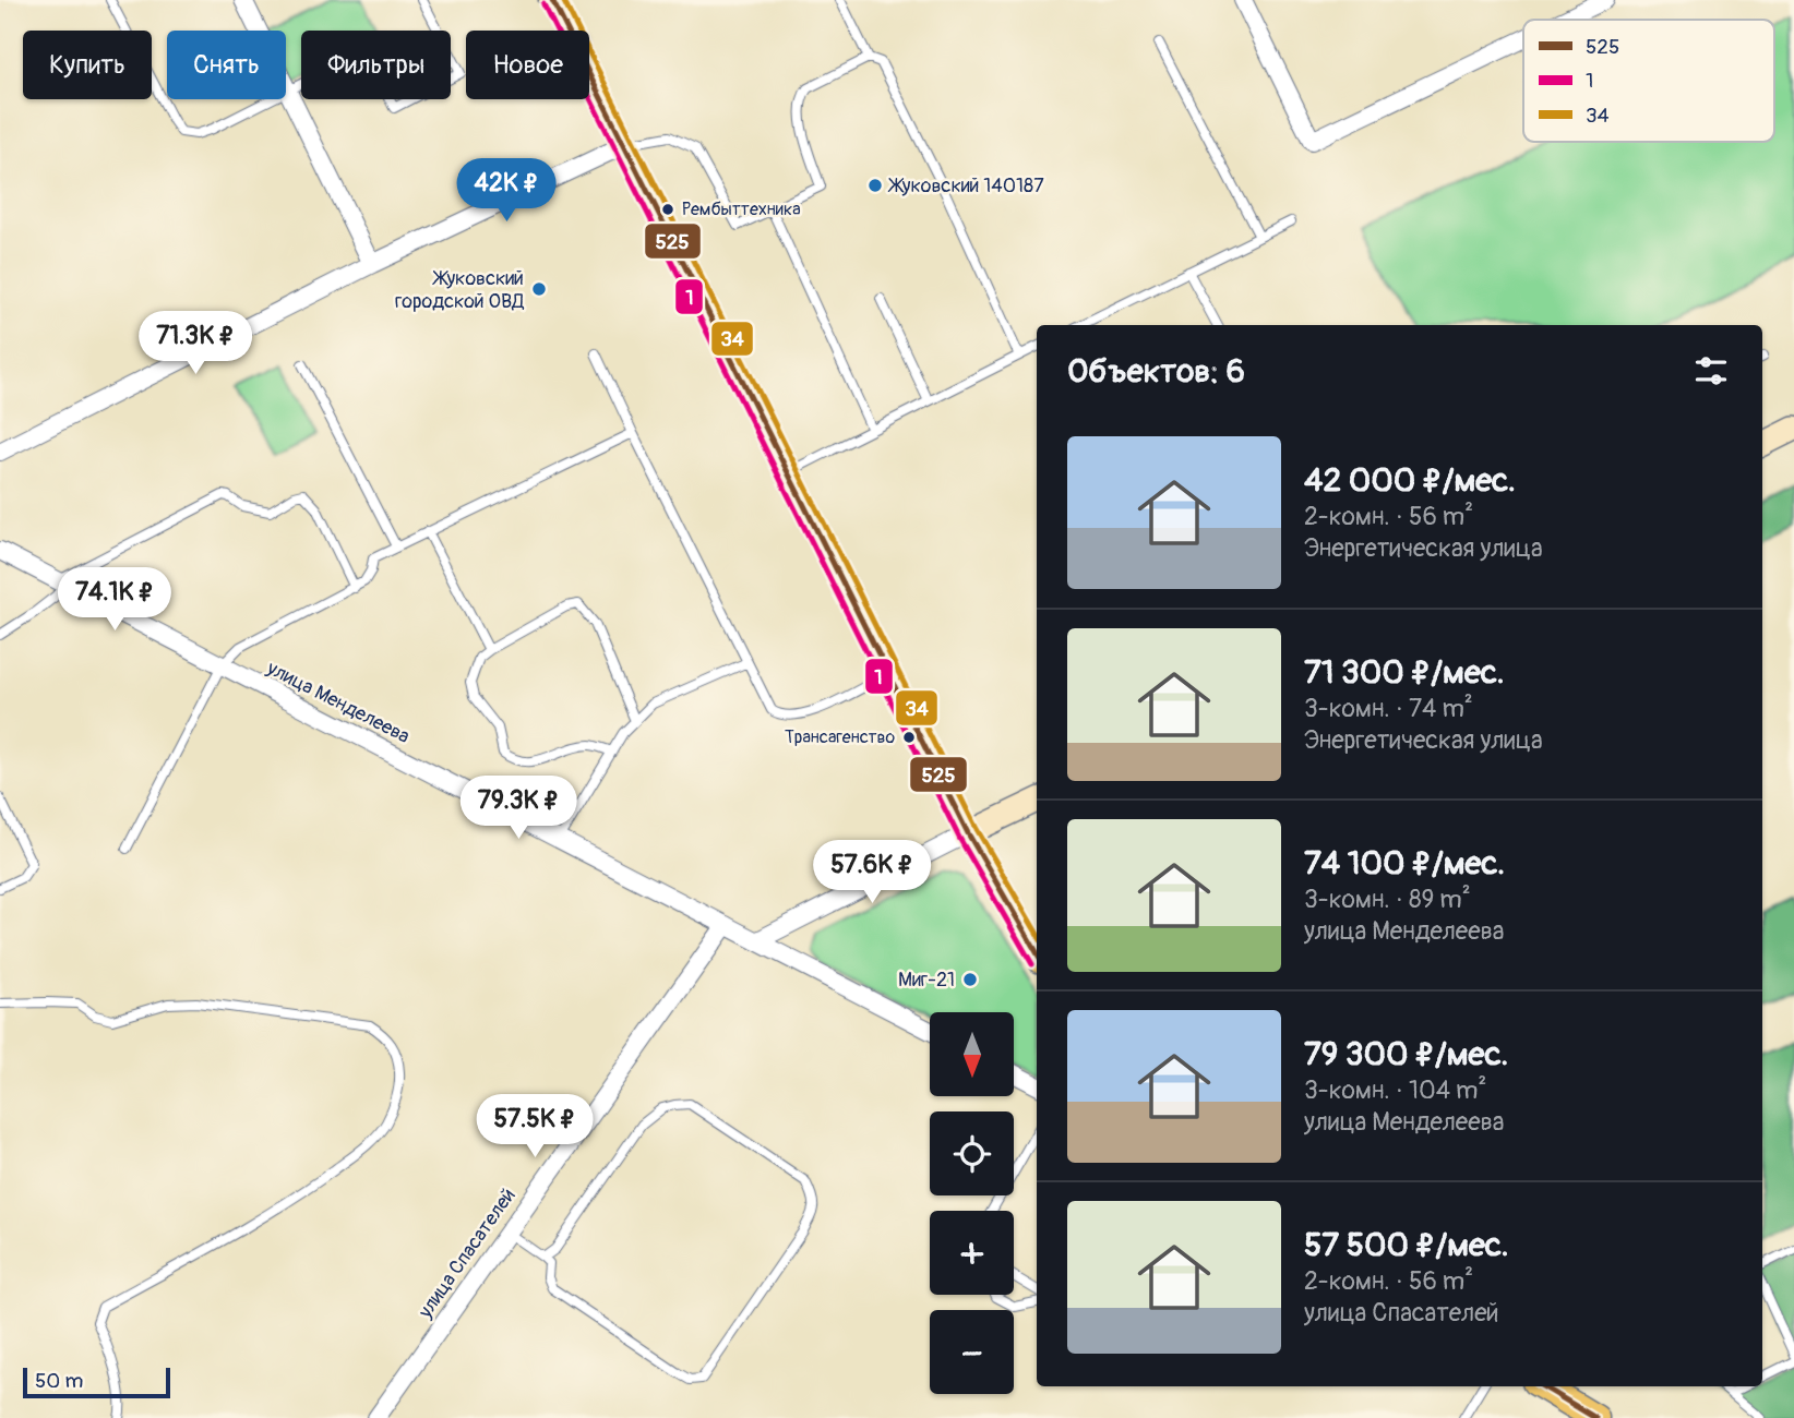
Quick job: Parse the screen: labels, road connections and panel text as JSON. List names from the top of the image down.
{
  "streets": {
    "street": ["улица Менделеева", "улица Спасателей"]
  },
  "crossings": [
    ["улица Менделеева", "улица Спасателей"]
  ],
  "places": [
    "Жуковский 140187",
    "Рембыттехника",
    "Жуковский городской ОВД",
    "Трансагенство",
    "Миг-21"
  ],
  "lines": ["transit line 525", "transit line 34", "transit line 1"],
  "legend": ["525", "1", "34"],
  "scale_bar": "50 m",
  "north": "bottom",
  "page": {
    "chip": [
      "Купить",
      "Снять",
      "Фильтры",
      "Новое"
    ],
    "price": [
      "42K ₽",
      "71.3K ₽",
      "74.1K ₽",
      "79.3K ₽",
      "57.6K ₽",
      "57.5K ₽"
    ],
    "heading": "Объектов: 6",
    "list": [
      {
        "name": "42 000 ₽/мес.",
        "note": "2-комн. · 56 m² · Энергетическая улица"
      },
      {
        "name": "71 300 ₽/мес.",
        "note": "3-комн. · 74 m² · Энергетическая улица"
      },
      {
        "name": "74 100 ₽/мес.",
        "note": "3-комн. · 89 m² · улица Менделеева"
      },
      {
        "name": "79 300 ₽/мес.",
        "note": "3-комн. · 104 m² · улица Менделеева"
      },
      {
        "name": "57 500 ₽/мес.",
        "note": "2-комн. · 56 m² · улица Спасателей"
      }
    ],
    "map_buttons": ["+", "−"],
    "scale": "50 m"
  }
}
